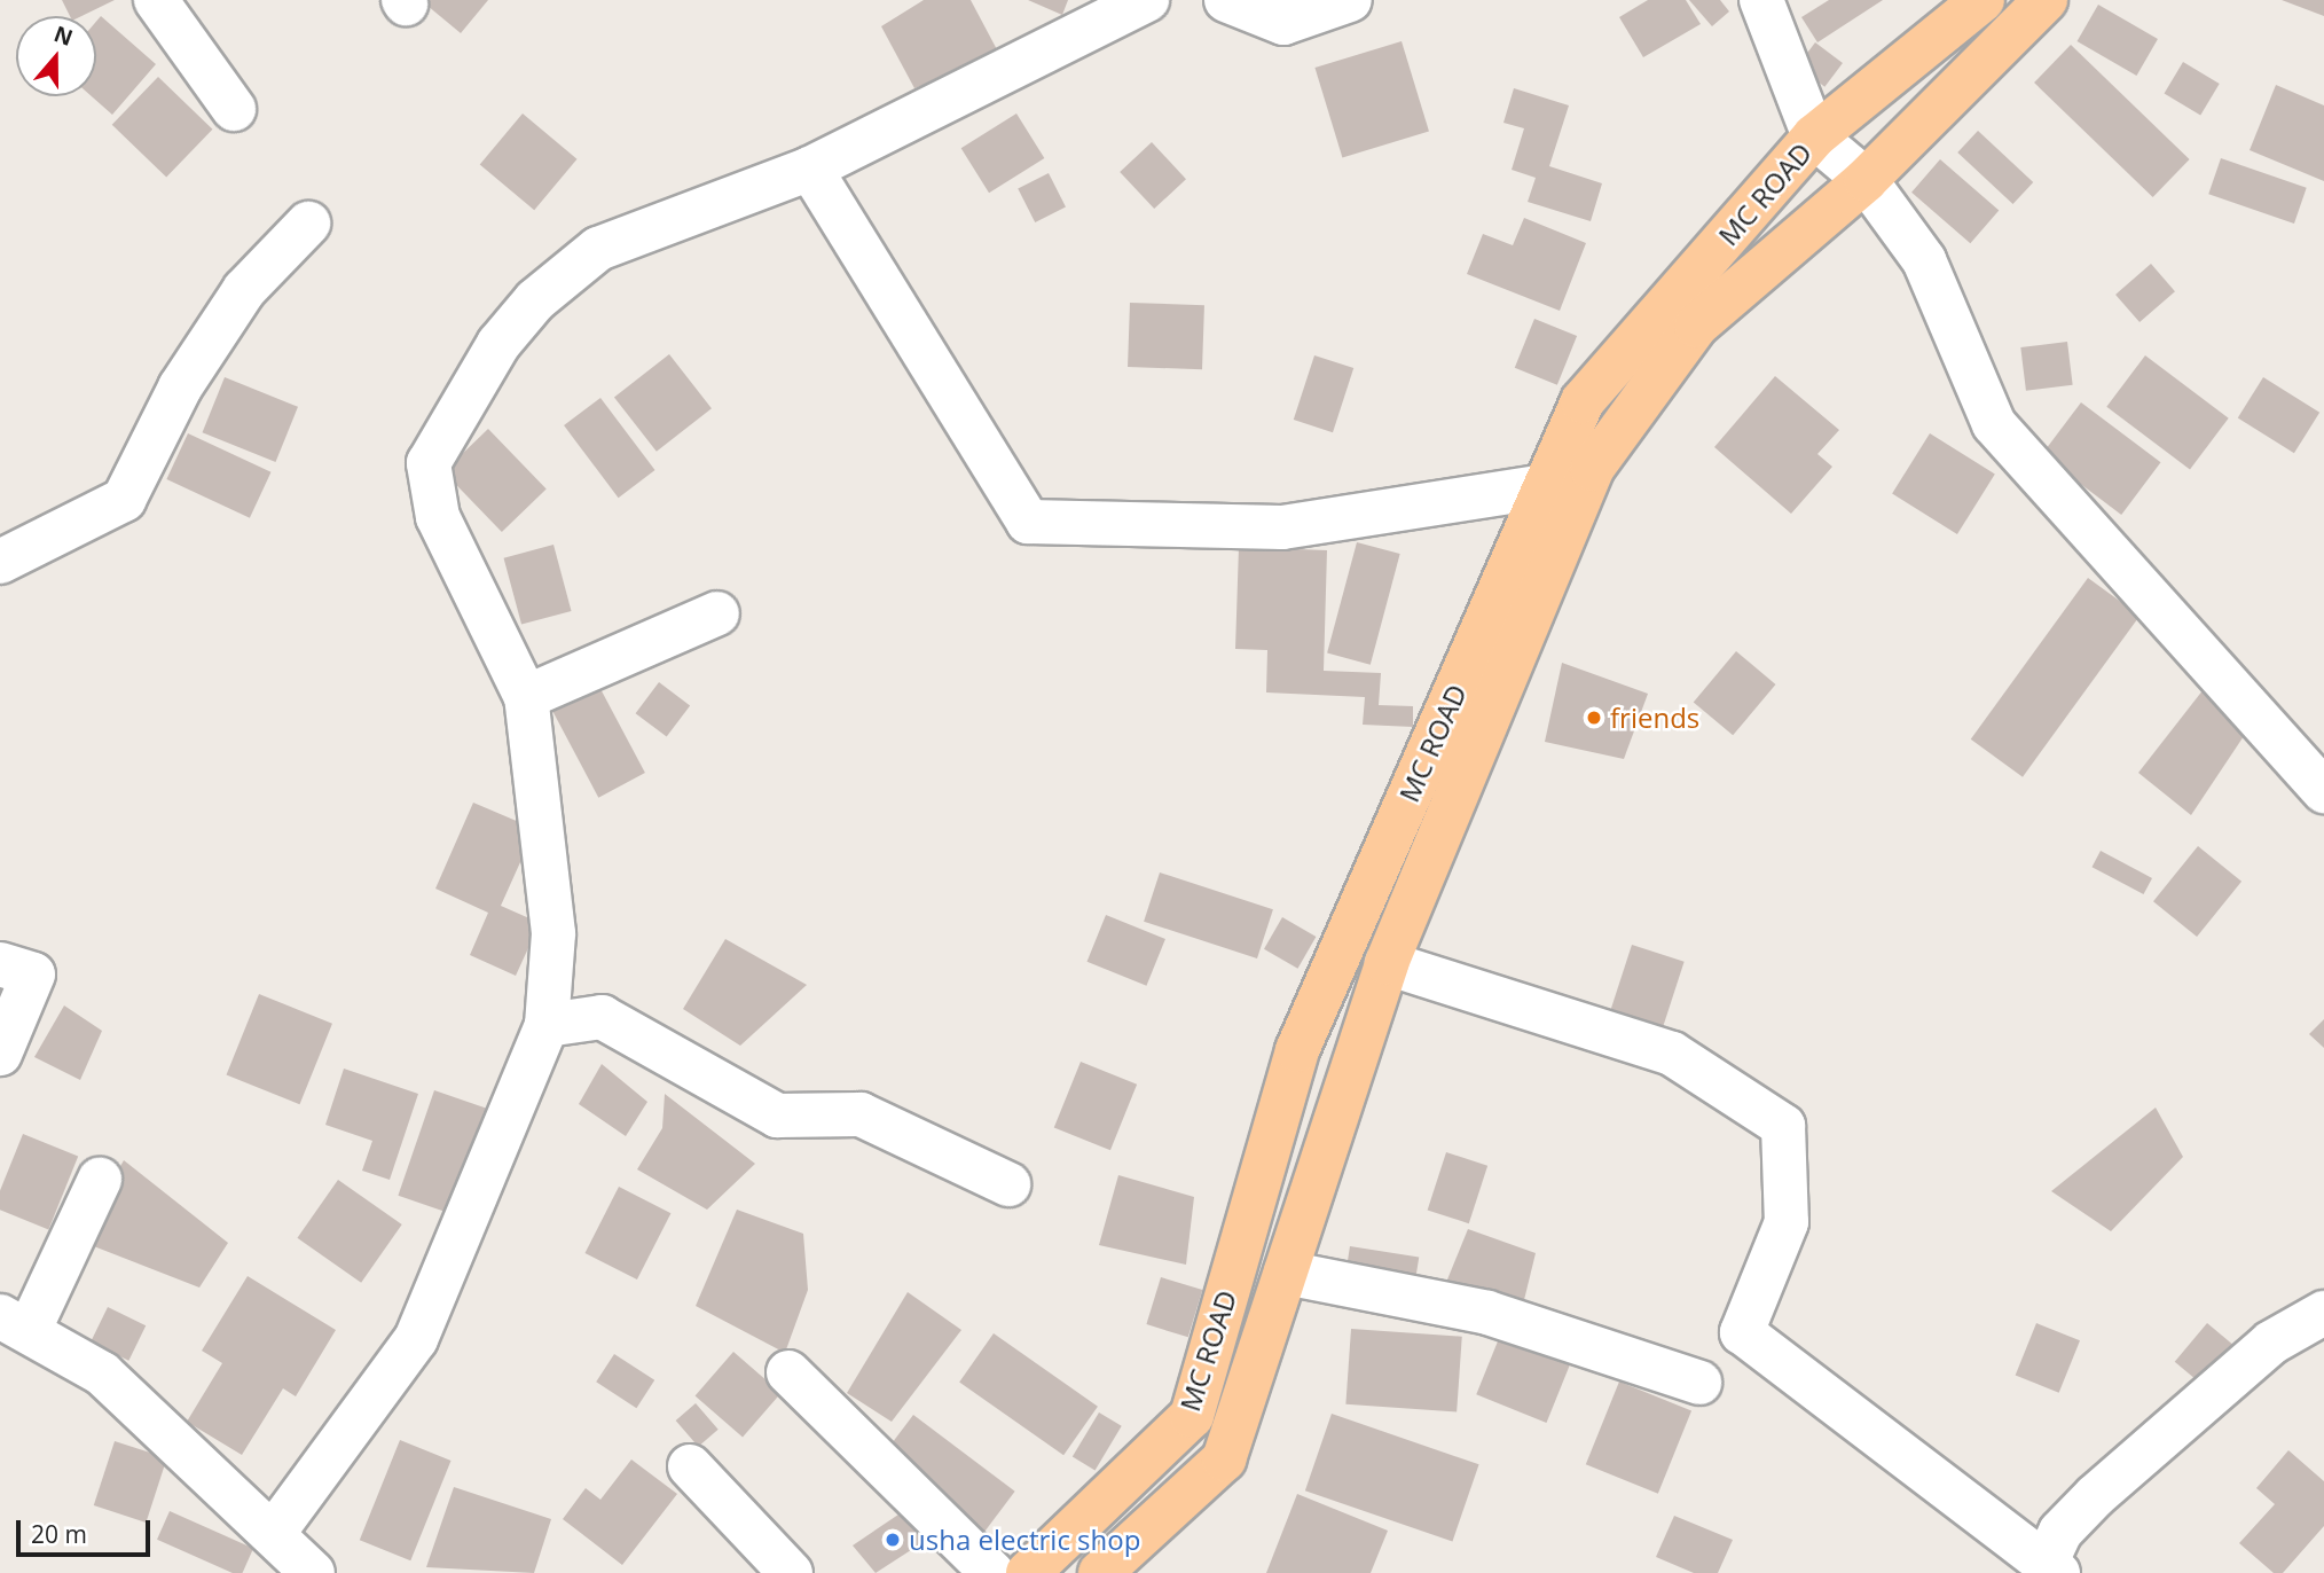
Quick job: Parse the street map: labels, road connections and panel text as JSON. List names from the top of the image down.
{
  "streets": {
    "main road": ["MC ROAD"]
  },
  "places": ["friends", "usha electric shop"],
  "scale_bar": "20 m",
  "north": "top"
}
